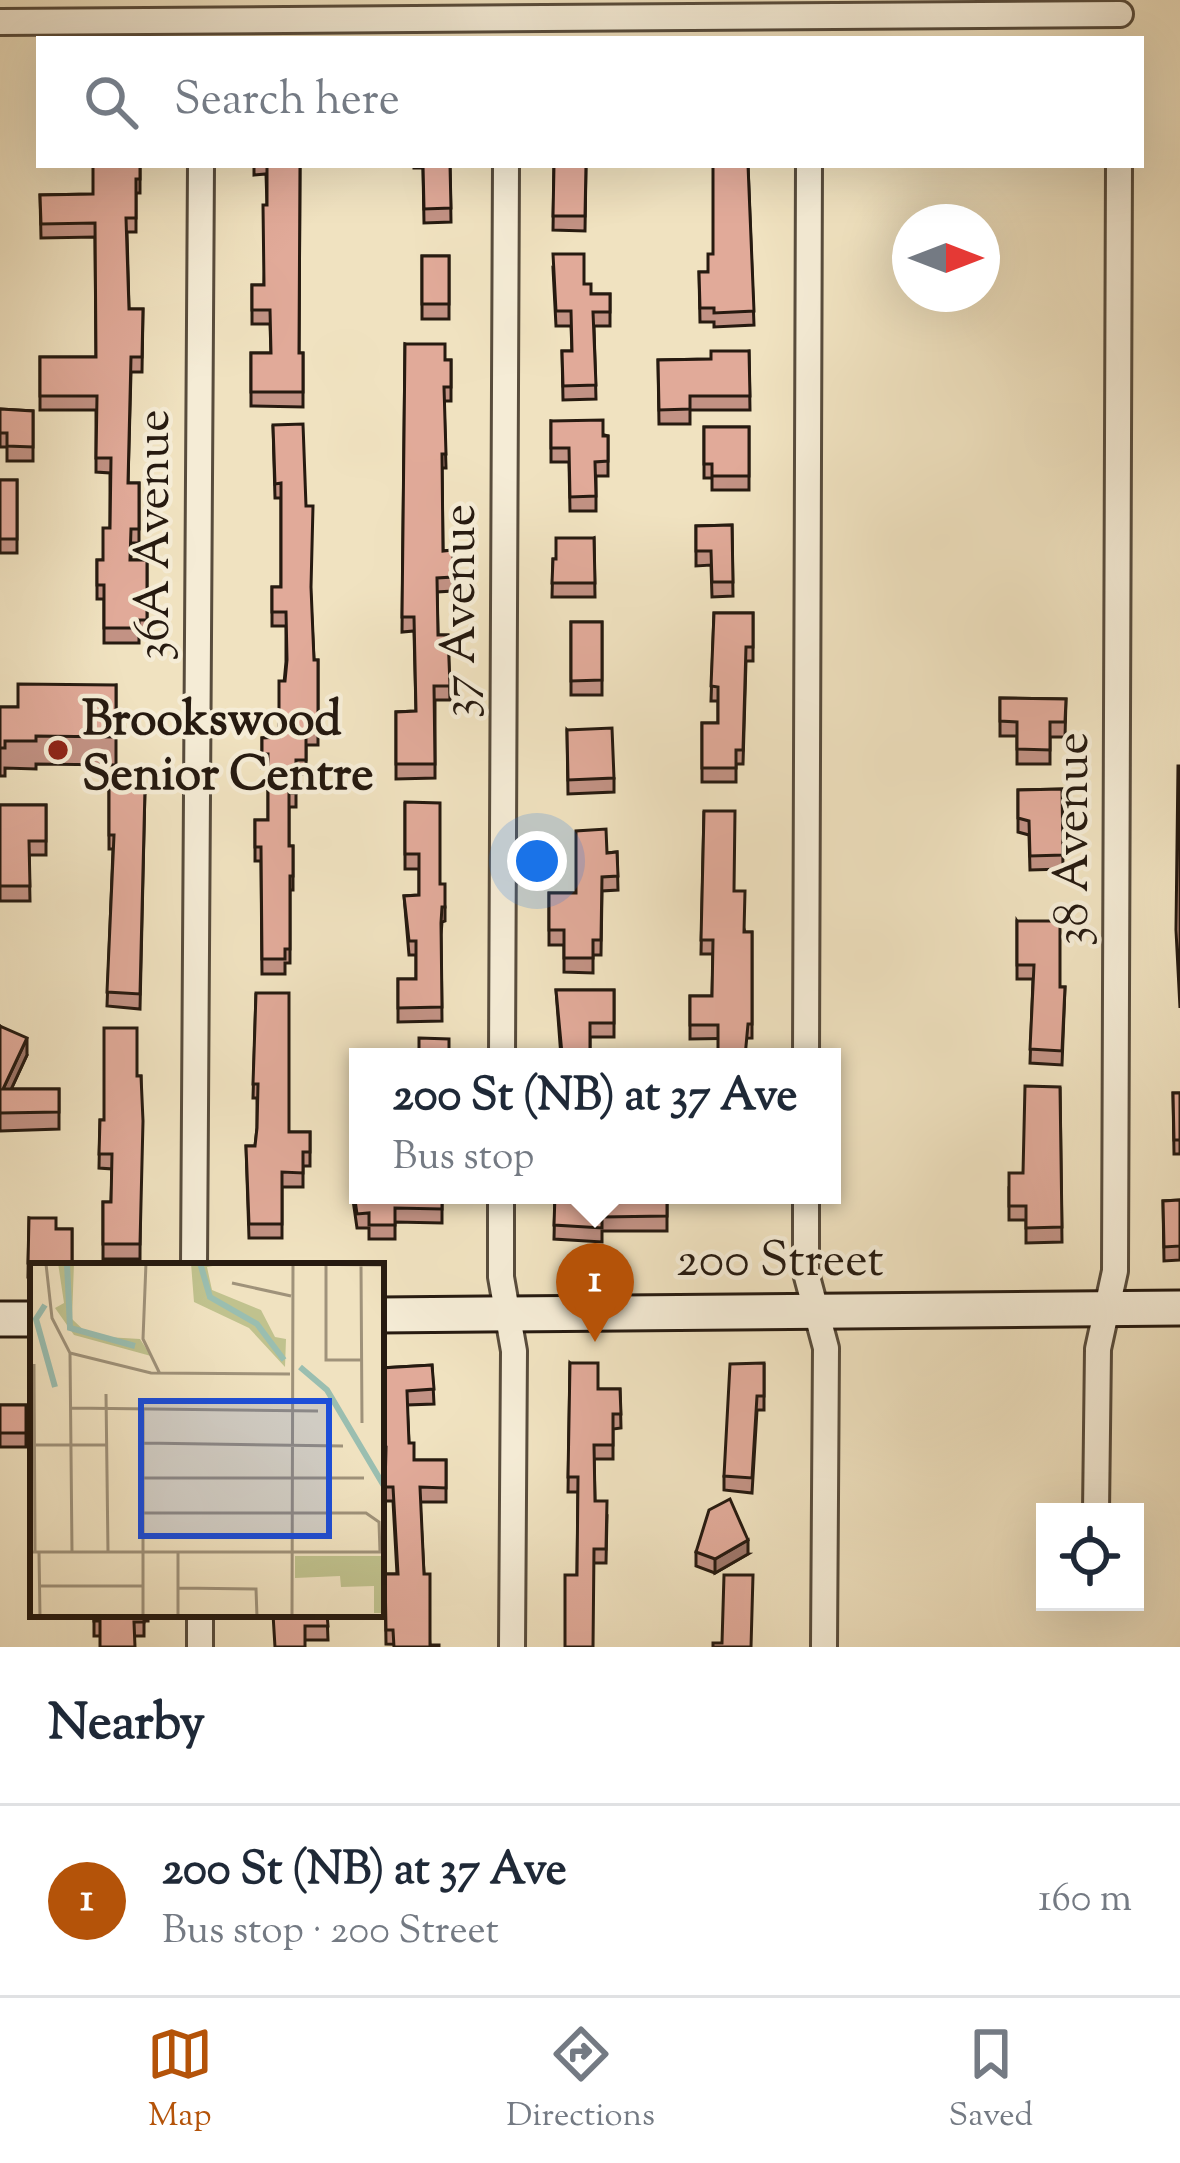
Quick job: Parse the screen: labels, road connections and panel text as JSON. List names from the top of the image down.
{
  "streets": {
    "main road": ["200 Street"],
    "street": ["36A Avenue", "37 Avenue", "38 Avenue"]
  },
  "crossings": [
    ["38 Avenue", "200 Street"]
  ],
  "places": ["Brookswood Senior Centre"],
  "north": "right",
  "page": {
    "search": "Search here",
    "popup": ["200 St (NB) at 37 Ave", "Bus stop"],
    "pins": "1",
    "heading": "Nearby",
    "list": [
      {
        "mark": "1",
        "name": "200 St (NB) at 37 Ave",
        "note": "Bus stop · 200 Street",
        "value": "160 m"
      }
    ],
    "nav": ["Map", "Directions", "Saved"]
  }
}
